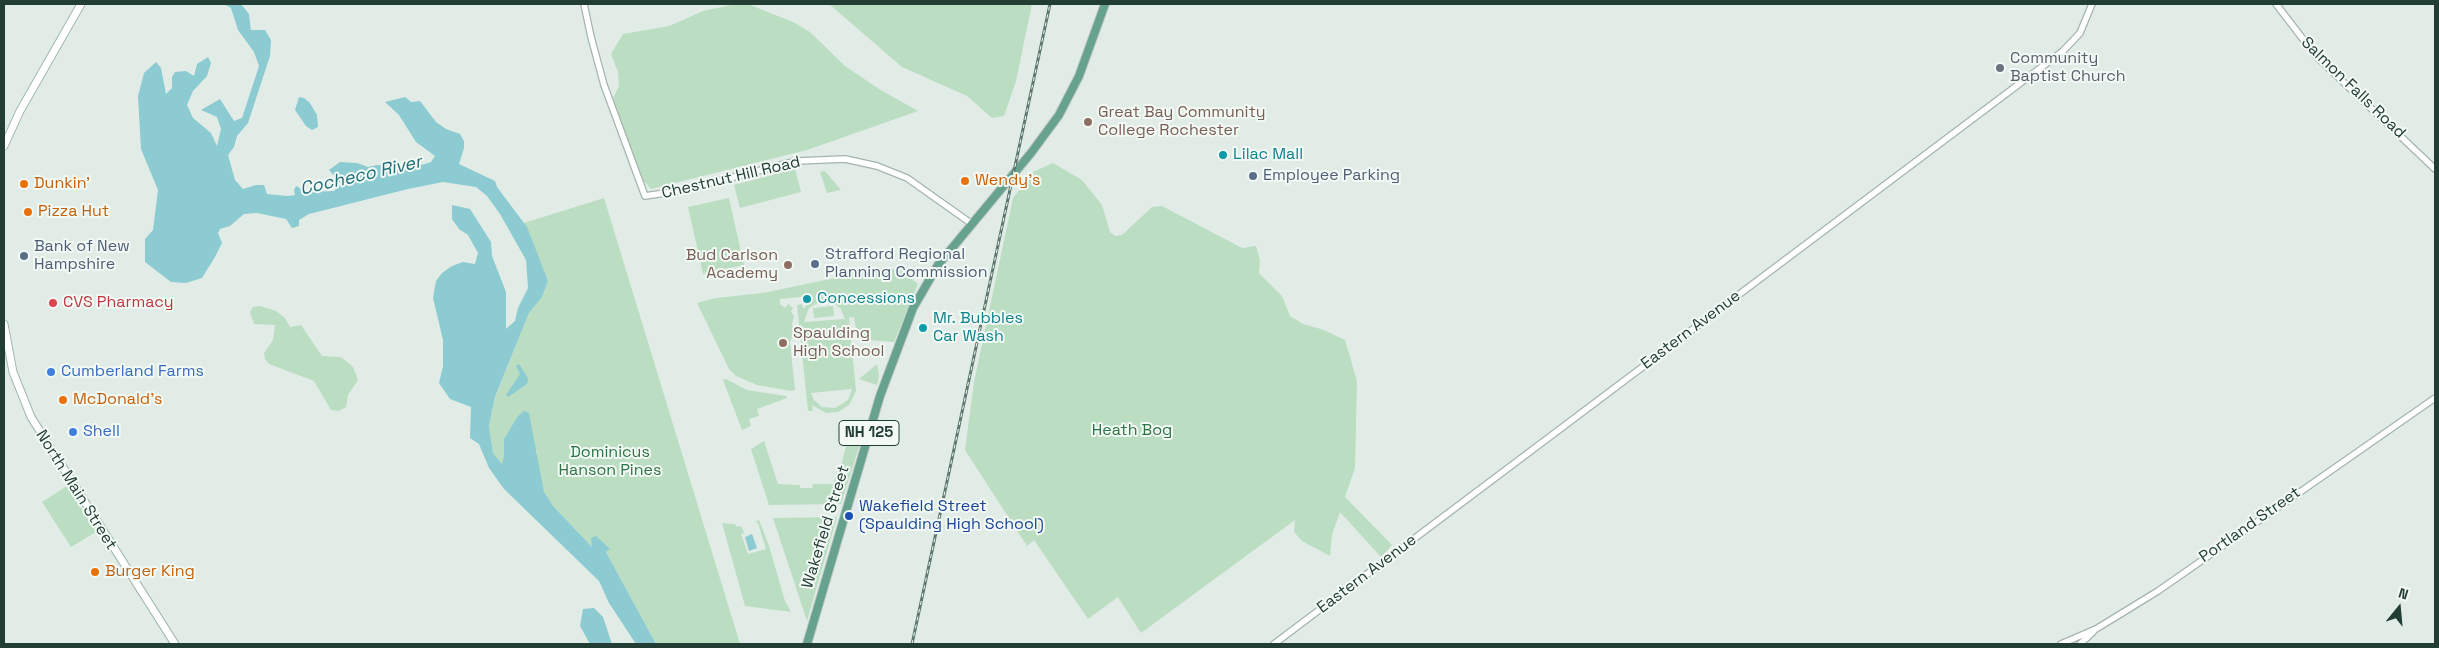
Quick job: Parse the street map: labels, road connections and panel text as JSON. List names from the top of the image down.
{
  "streets": {
    "main road": ["NH 125", "North Main Street", "Wakefield Street"],
    "street": [
      "Salmon Falls Road",
      "Chestnut Hill Road",
      "Eastern Avenue",
      "Portland Street"
    ]
  },
  "crossings": [
    ["Chestnut Hill Road", "Wakefield Street"]
  ],
  "water": ["Cocheco River"],
  "parks": ["Heath Bog", "Dominicus Hanson Pines"],
  "places": [
    "Community Baptist Church",
    "Great Bay Community College Rochester",
    "Lilac Mall",
    "Employee Parking",
    "Wendy's",
    "Dunkin'",
    "Pizza Hut",
    "Bank of New Hampshire",
    "Strafford Regional Planning Commission",
    "Bud Carlson Academy",
    "Concessions",
    "CVS Pharmacy",
    "Mr. Bubbles Car Wash",
    "Spaulding High School",
    "Cumberland Farms",
    "McDonald's",
    "Shell",
    "Wakefield Street (Spaulding High School)",
    "Burger King"
  ],
  "north": "top"
}
